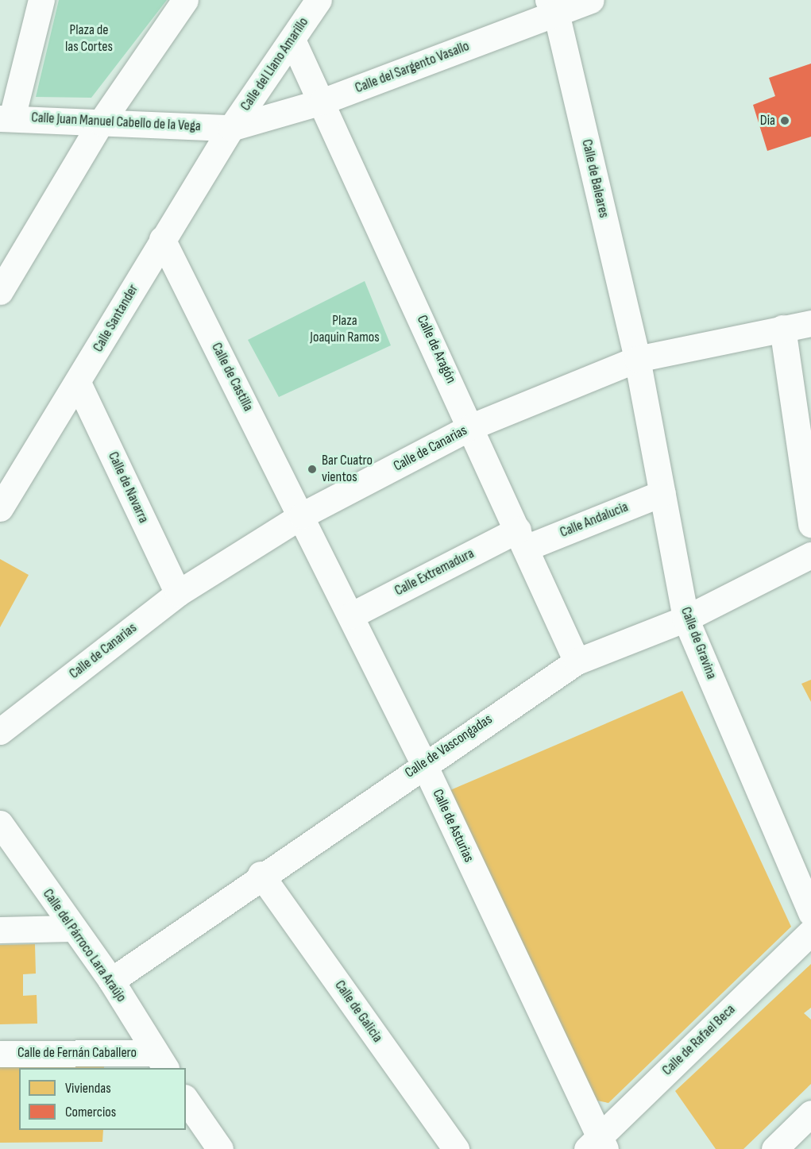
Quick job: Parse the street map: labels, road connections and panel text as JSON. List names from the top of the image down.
{
  "streets": {
    "street": [
      "Calle del Llano Amarillo",
      "Calle del Sargento Vasallo",
      "Calle Juan Manuel Cabello de la Vega",
      "Calle de Baleares",
      "Calle Santander",
      "Calle de Aragón",
      "Calle de Castilla",
      "Calle de Canarias",
      "Calle de Navarra",
      "Calle Andalucia",
      "Calle Extremadura",
      "Calle de Gravina",
      "Calle de Vascongadas",
      "Calle de Asturias",
      "Calle del Párroco Lara Araújo",
      "Calle de Galicia",
      "Calle de Rafael Beca",
      "Calle de Fernán Caballero"
    ]
  },
  "crossings": [
    ["Calle del Llano Amarillo", "Calle del Sargento Vasallo"],
    ["Calle del Llano Amarillo", "Calle Juan Manuel Cabello de la Vega"],
    ["Calle del Llano Amarillo", "Calle Santander"],
    ["Calle del Llano Amarillo", "Calle de Aragón"],
    ["Calle del Sargento Vasallo", "Calle Juan Manuel Cabello de la Vega"],
    ["Calle del Sargento Vasallo", "Calle de Baleares"],
    ["Calle del Sargento Vasallo", "Calle Santander"],
    ["Calle del Sargento Vasallo", "Calle de Aragón"],
    ["Calle Juan Manuel Cabello de la Vega", "Calle Santander"],
    ["Calle de Baleares", "Calle de Canarias"],
    ["Calle de Baleares", "Calle de Gravina"],
    ["Calle Santander", "Calle de Castilla"],
    ["Calle Santander", "Calle de Navarra"],
    ["Calle de Aragón", "Calle de Canarias"],
    ["Calle de Aragón", "Calle Andalucia"],
    ["Calle de Aragón", "Calle Extremadura"],
    ["Calle de Aragón", "Calle de Vascongadas"],
    ["Calle de Castilla", "Calle de Canarias"],
    ["Calle de Castilla", "Calle de Asturias"],
    ["Calle de Canarias", "Calle de Navarra"],
    ["Calle de Canarias", "Calle de Gravina"],
    ["Calle de Canarias", "Calle de Asturias"],
    ["Calle Andalucia", "Calle Extremadura"],
    ["Calle Andalucia", "Calle de Gravina"],
    ["Calle Extremadura", "Calle de Asturias"],
    ["Calle de Gravina", "Calle de Vascongadas"],
    ["Calle de Vascongadas", "Calle de Asturias"],
    ["Calle de Vascongadas", "Calle del Párroco Lara Araújo"],
    ["Calle de Vascongadas", "Calle de Galicia"],
    ["Calle de Asturias", "Calle de Rafael Beca"],
    ["Calle del Párroco Lara Araújo", "Calle de Fernán Caballero"]
  ],
  "parks": ["Plaza de las Cortes", "Plaza Joaquin Ramos"],
  "places": ["Dia", "Bar Cuatro vientos"],
  "legend": ["Viviendas", "Comercios"]
}
